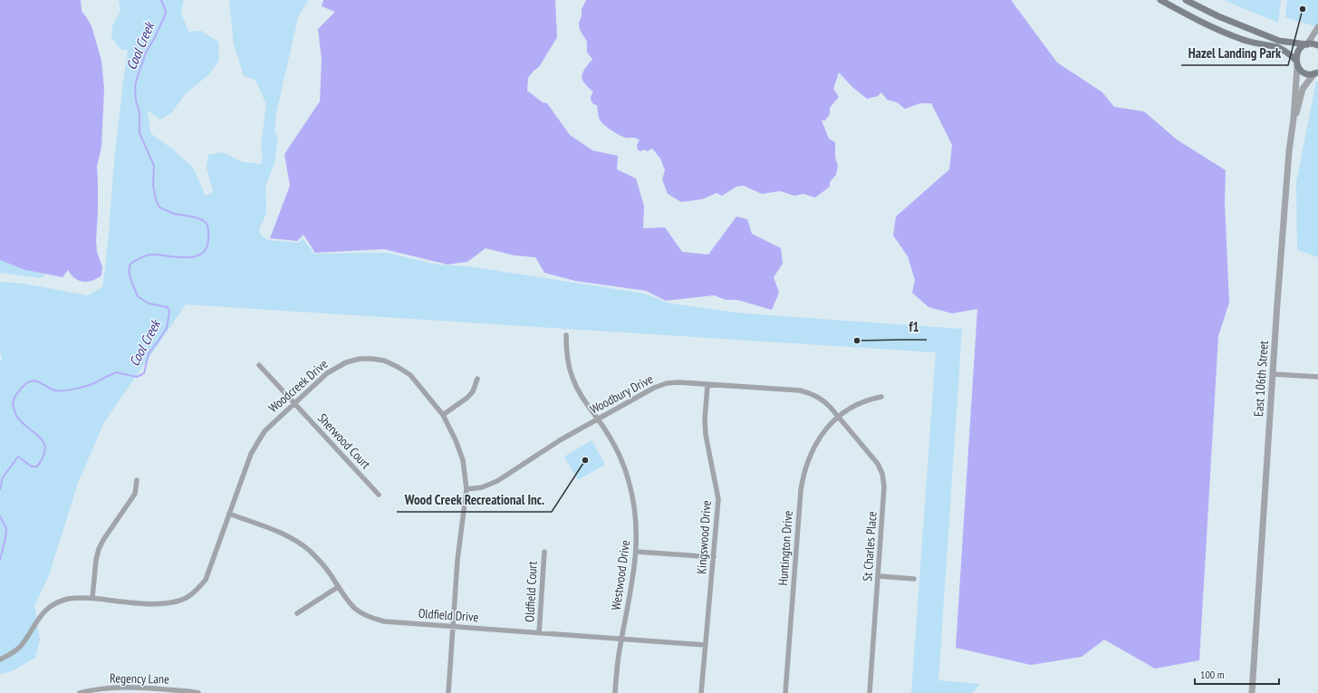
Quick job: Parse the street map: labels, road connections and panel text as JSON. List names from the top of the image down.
{
  "streets": {
    "street": [
      "East 106th Street",
      "Woodcreek Drive",
      "Woodbury Drive",
      "Sherwood Court",
      "Kingswood Drive",
      "St Charles Place",
      "Huntington Drive",
      "Westwood Drive",
      "Oldfield Court",
      "Oldfield Drive",
      "Regency Lane"
    ]
  },
  "crossings": [
    ["Woodcreek Drive", "Woodbury Drive"],
    ["Woodcreek Drive", "Sherwood Court"],
    ["Woodcreek Drive", "Oldfield Drive"],
    ["Woodbury Drive", "Kingswood Drive"],
    ["Woodbury Drive", "St Charles Place"],
    ["Woodbury Drive", "Huntington Drive"],
    ["Woodbury Drive", "Westwood Drive"],
    ["Kingswood Drive", "Oldfield Drive"],
    ["St Charles Place", "Huntington Drive"],
    ["Westwood Drive", "Oldfield Drive"],
    ["Oldfield Court", "Oldfield Drive"]
  ],
  "water": ["Cool Creek"],
  "places": ["Hazel Landing Park", "f1", "Wood Creek Recreational Inc."],
  "scale_bar": "100 m"
}
